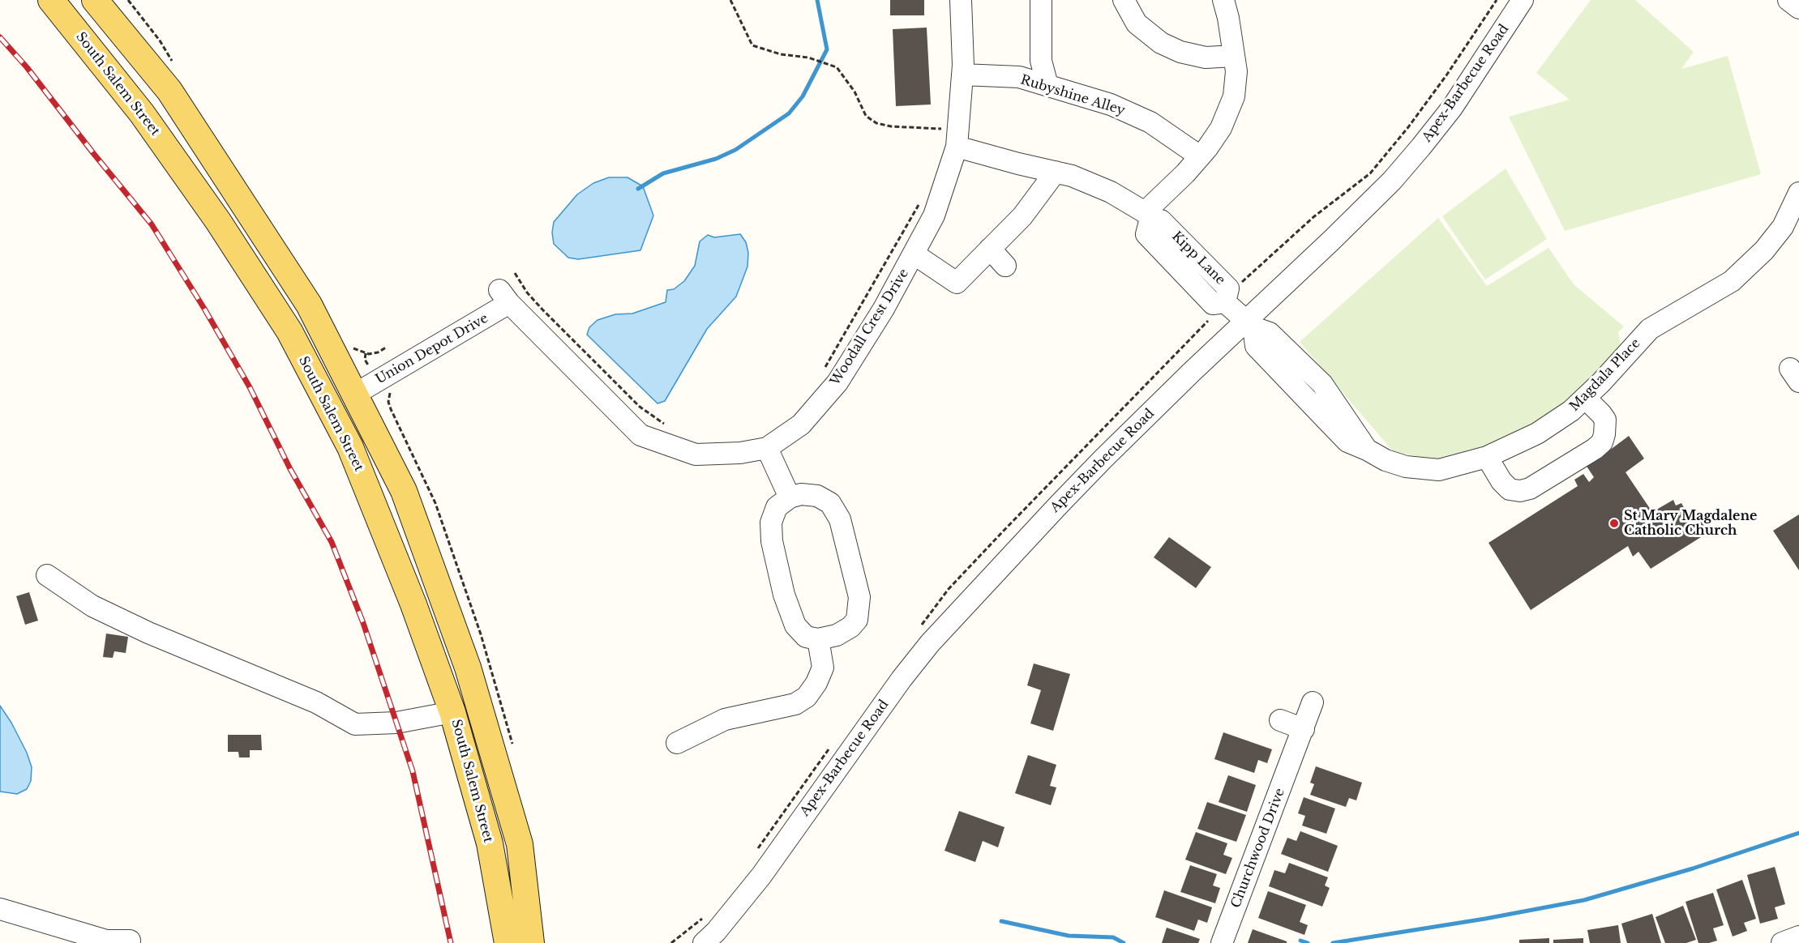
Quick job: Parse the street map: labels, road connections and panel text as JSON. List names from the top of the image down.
{
  "streets": {
    "main road": ["South Salem Street"],
    "street": [
      "Apex-Barbecue Road",
      "Rubyshine Alley",
      "Kipp Lane",
      "Woodall Crest Drive",
      "Union Depot Drive",
      "Magdala Place",
      "Churchwood Drive"
    ]
  },
  "crossings": [
    ["Apex-Barbecue Road", "Kipp Lane"],
    ["Apex-Barbecue Road", "Magdala Place"],
    ["South Salem Street", "Union Depot Drive"],
    ["Rubyshine Alley", "Woodall Crest Drive"],
    ["Kipp Lane", "Magdala Place"],
    ["Woodall Crest Drive", "Union Depot Drive"]
  ],
  "places": ["St Mary Magdalene Catholic Church"]
}
